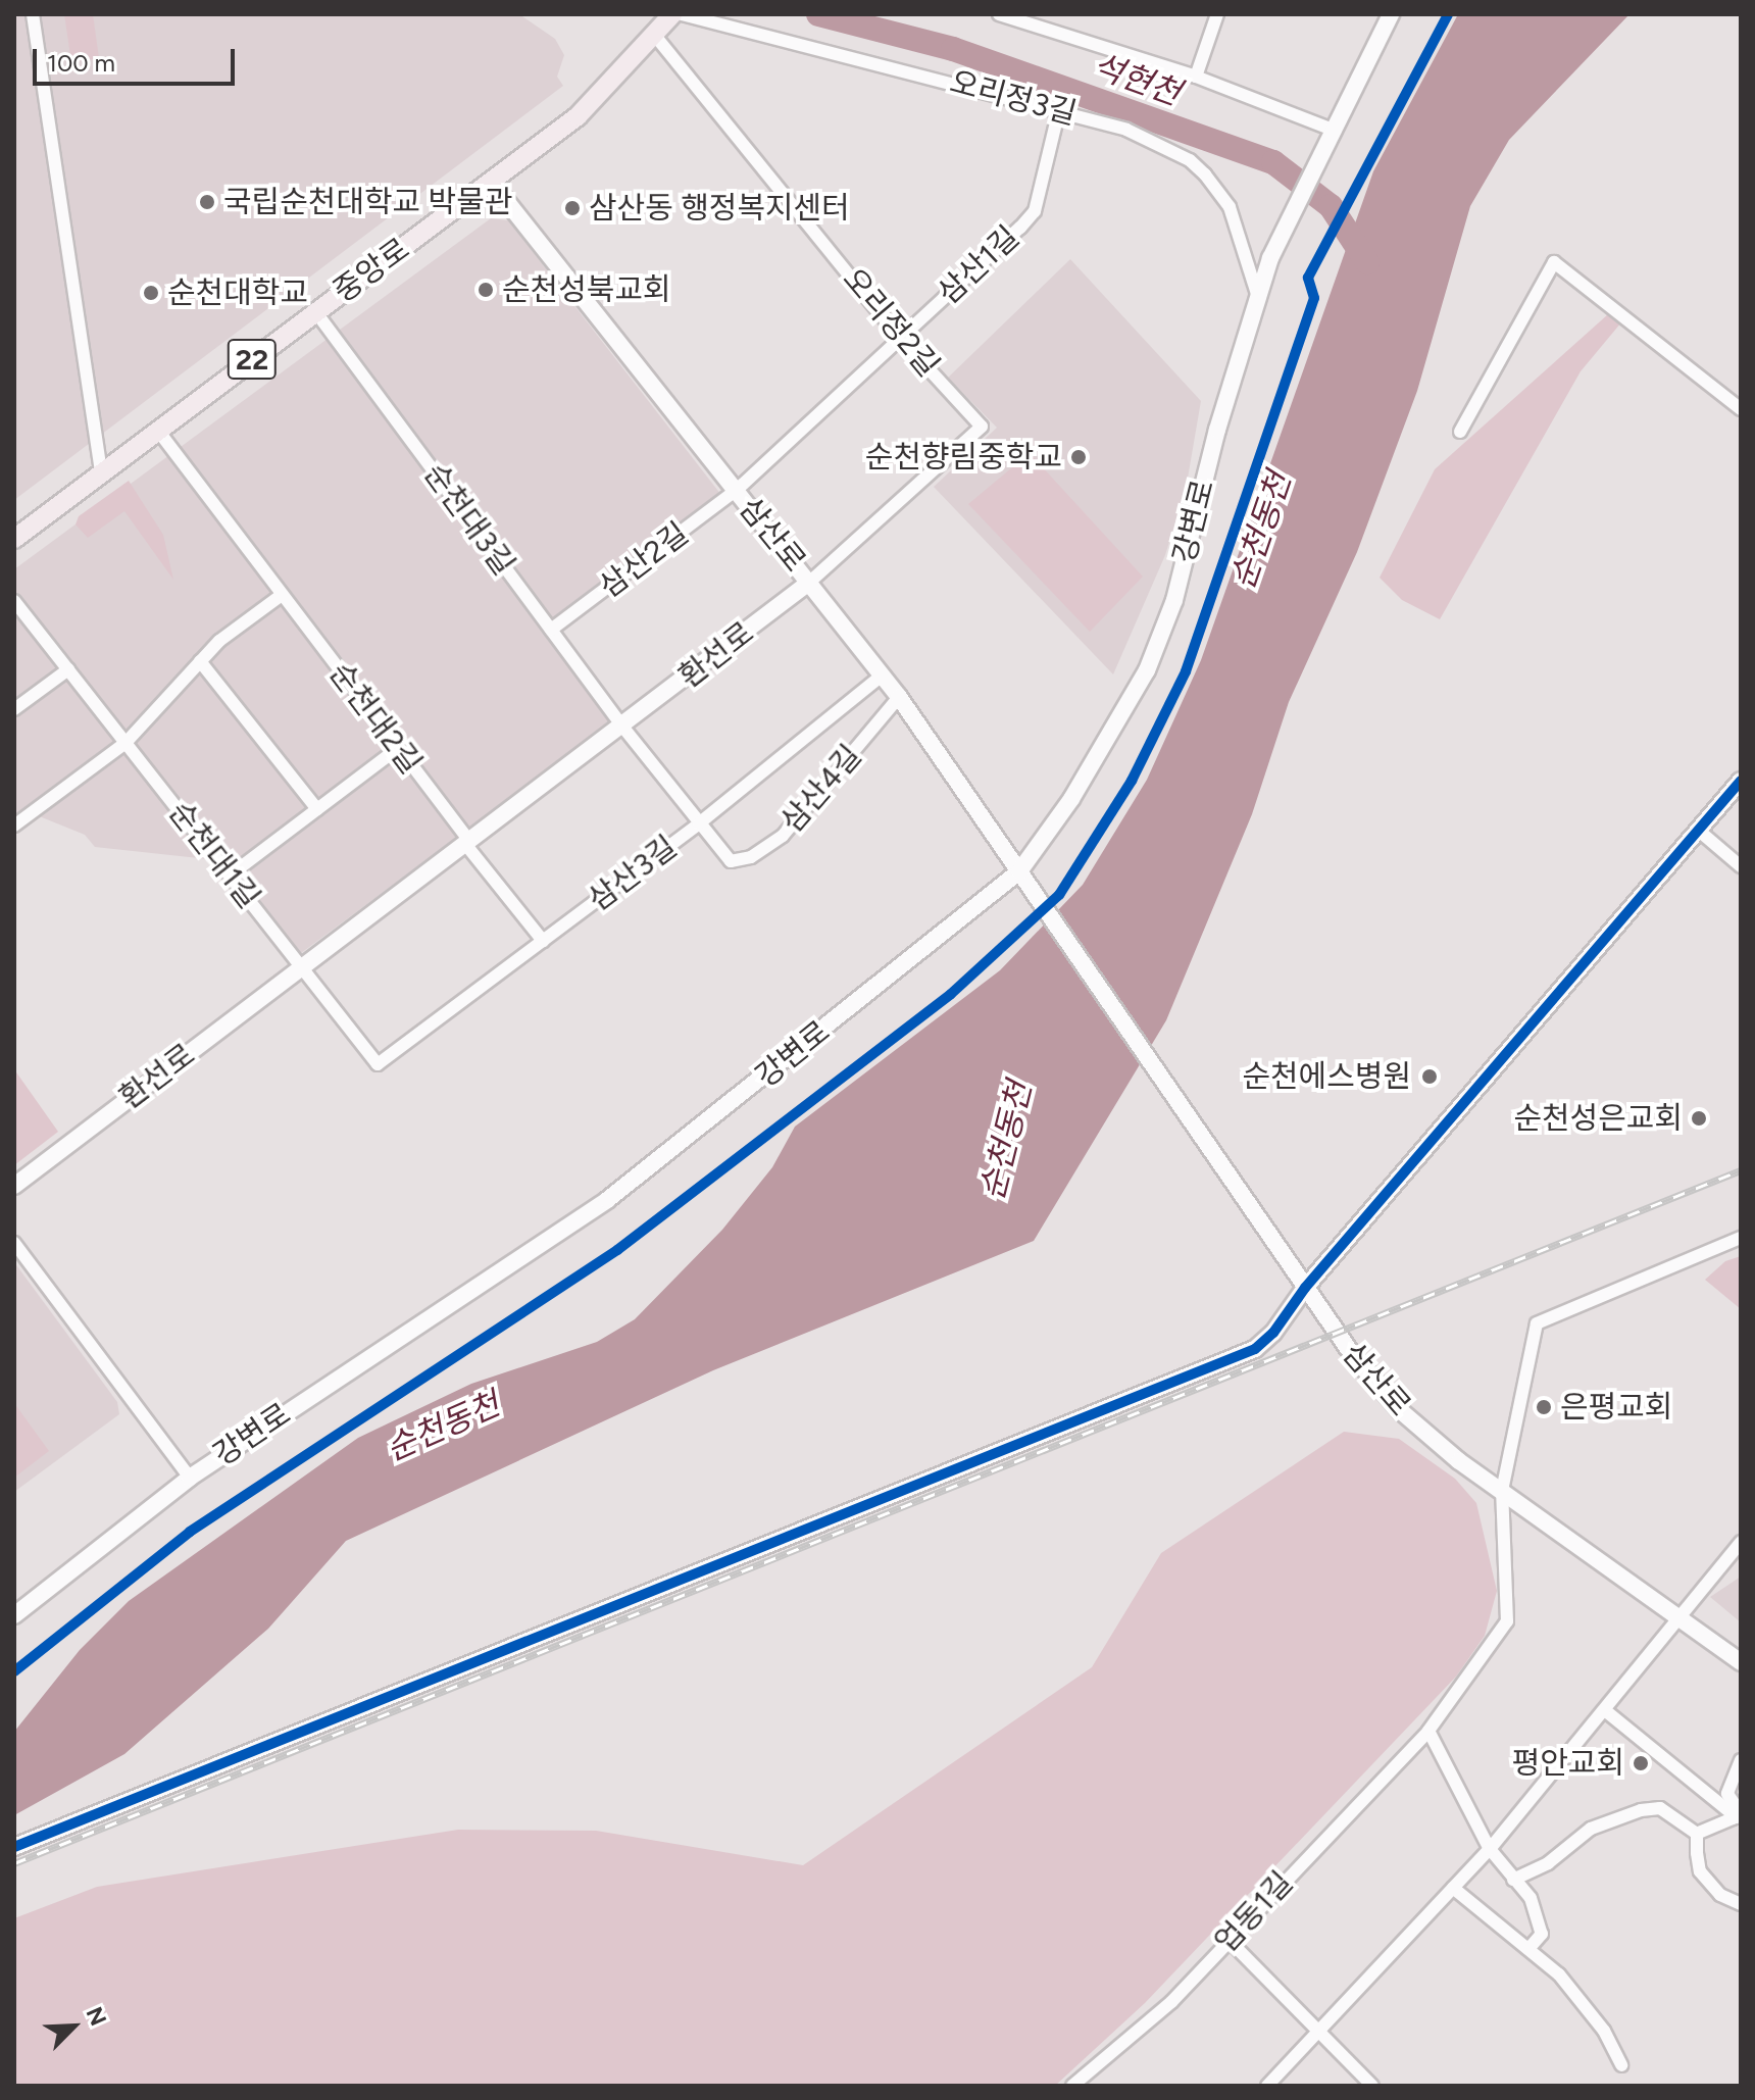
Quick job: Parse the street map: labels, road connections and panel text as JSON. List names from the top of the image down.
{
  "streets": {
    "main road": [
      "중앙로",
      "22",
      "강변로",
      "삼산로",
      "환선로"
    ],
    "street": [
      "오리정3길",
      "삼산1길",
      "오리정2길",
      "순천대3길",
      "삼산2길",
      "순천대2길",
      "삼산4길",
      "순천대1길",
      "삼산3길",
      "업동1길"
    ]
  },
  "crossings": [
    ["오리정3길", "삼산1길"],
    ["오리정3길", "강변로"],
    ["삼산1길", "오리정2길"],
    ["삼산1길", "삼산로"],
    ["삼산1길", "삼산2길"],
    ["중앙로", "오리정2길"],
    ["중앙로", "순천대3길"],
    ["중앙로", "삼산로"],
    ["중앙로", "순천대2길"],
    ["오리정2길", "삼산로"],
    ["오리정2길", "환선로"],
    ["순천대3길", "삼산2길"],
    ["순천대3길", "환선로"],
    ["강변로", "삼산로"],
    ["삼산로", "삼산2길"],
    ["삼산로", "환선로"],
    ["삼산로", "삼산4길"],
    ["삼산로", "삼산3길"],
    ["삼산로", "업동1길"],
    ["환선로", "순천대2길"],
    ["환선로", "순천대1길"],
    ["환선로", "삼산3길"],
    ["삼산4길", "삼산3길"],
    ["순천대1길", "삼산3길"]
  ],
  "water": ["석현천", "순천동천"],
  "places": [
    "국립순천대학교 박물관",
    "삼산동 행정복지센터",
    "순천성북교회",
    "순천대학교",
    "순천향림중학교",
    "순천에스병원",
    "순천성은교회",
    "은평교회",
    "평안교회"
  ],
  "scale_bar": "100 m",
  "north": "top right"
}
